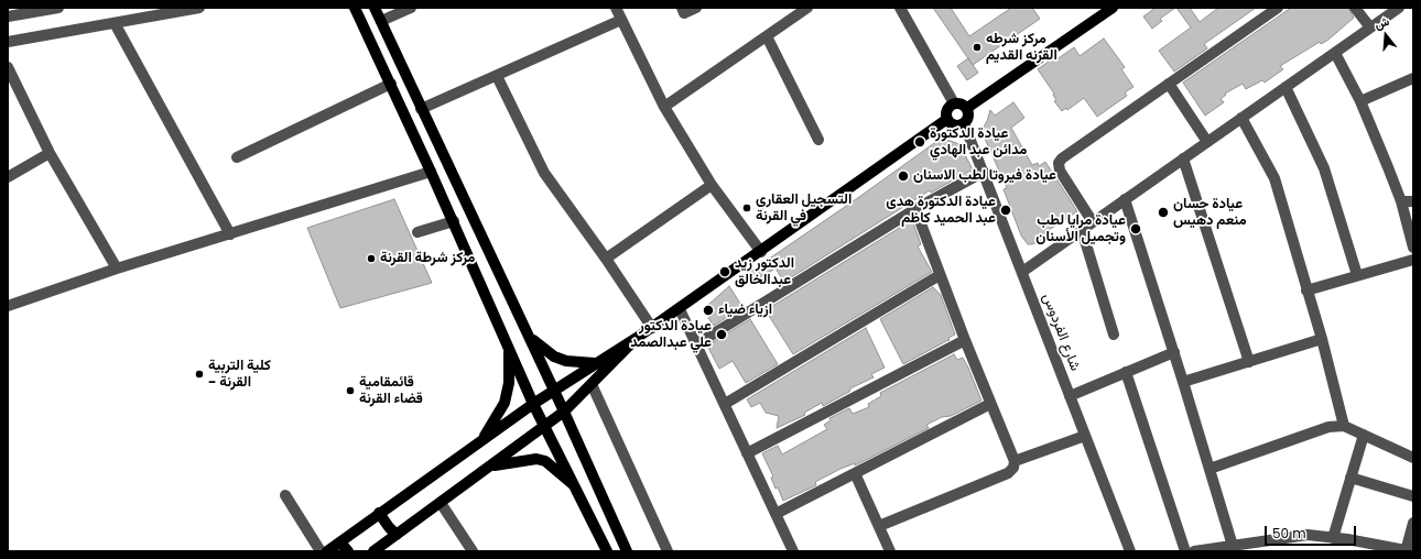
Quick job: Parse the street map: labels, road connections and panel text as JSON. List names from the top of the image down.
{
  "streets": {
    "street": ["شارع الفردوس"]
  },
  "places": [
    "مركز شرطه القرنه القديم",
    "عيادة الدكتورة مدائن عبد الهادي",
    "عيادة فيروتا لطب الاسنان",
    "التسجيل العقاري في القرنة",
    "عيادة الدكتورة هدى عبد الحميد كاظم",
    "عيادة حسان منعم دهيس",
    "عيادة مرايا لطب وتجميل الأسنان",
    "مركز شرطة القرنة",
    "الدكتور زيد عبدالخالق",
    "ازياء ضياء",
    "عيادة الدكتور علي عبدالصمد",
    "كلية التربية - القرنة",
    "قائمقامية قضاء القرنة"
  ],
  "scale_bar": "50 m",
  "north": "top"
}
